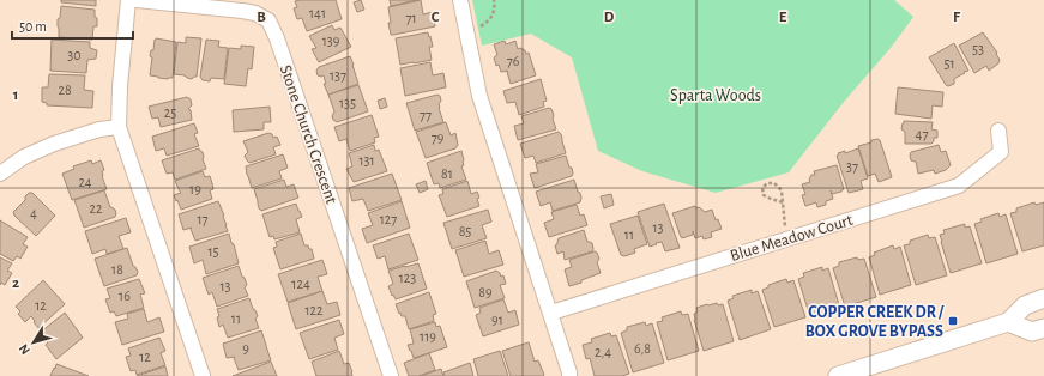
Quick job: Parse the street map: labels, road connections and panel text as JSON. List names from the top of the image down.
{
  "streets": {
    "street": ["Stone Church Crescent", "Blue Meadow Court"]
  },
  "parks": ["Sparta Woods"],
  "places": {
    "transit": ["COPPER CREEK DR / BOX GROVE BYPASS"]
  },
  "house_numbers": [
    "141",
    "71",
    "139",
    "53",
    "30",
    "76",
    "51",
    "137",
    "28",
    "135",
    "25",
    "77",
    "47",
    "79",
    "131",
    "37",
    "81",
    "24",
    "19",
    "22",
    "4",
    "17",
    "127",
    "13",
    "85",
    "11",
    "15",
    "18",
    "123",
    "124",
    "13",
    "89",
    "16",
    "12",
    "122",
    "11",
    "91",
    "119",
    "9",
    "6,8",
    "2,4",
    "12"
  ],
  "scale_bar": "50 m",
  "north": "bottom left",
  "grid": {
    "columns": [
      "B",
      "C",
      "D",
      "E",
      "F"
    ],
    "rows": ["1", "2"]
  }
}
